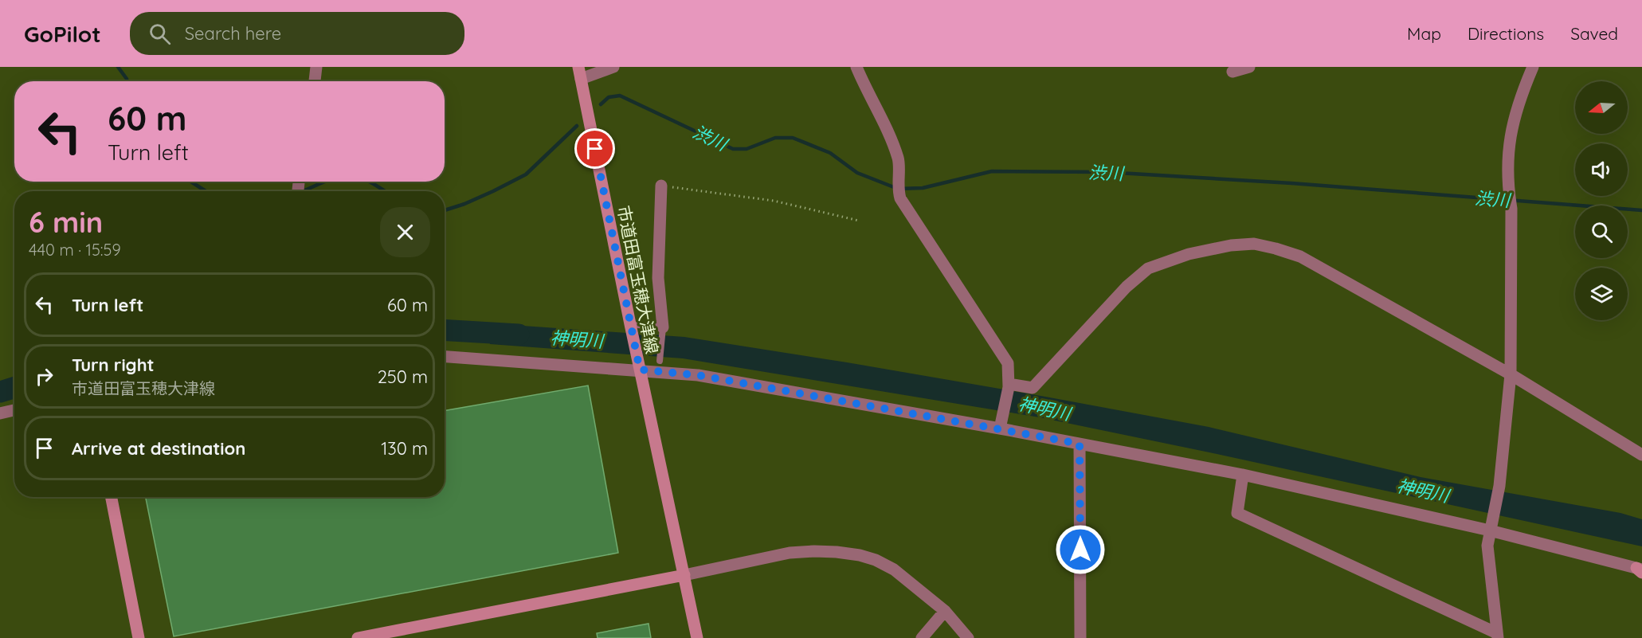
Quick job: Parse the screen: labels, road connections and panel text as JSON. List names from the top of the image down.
{
  "streets": {
    "street": ["市道田富玉穂大津線"]
  },
  "water": ["渋川", "神明川"],
  "north": "left",
  "page": {
    "header": "GoPilot",
    "search": "Search here",
    "nav": ["Map", "Directions", "Saved"],
    "turn": ["60 m", "Turn left"],
    "heading": ["6 min", "440 m · 15:59"],
    "list": [
      {
        "name": "Turn left",
        "value": "60 m"
      },
      {
        "name": "Turn right",
        "note": "市道田富玉穂大津線",
        "value": "250 m"
      },
      {
        "name": "Arrive at destination",
        "value": "130 m"
      }
    ]
  }
}
